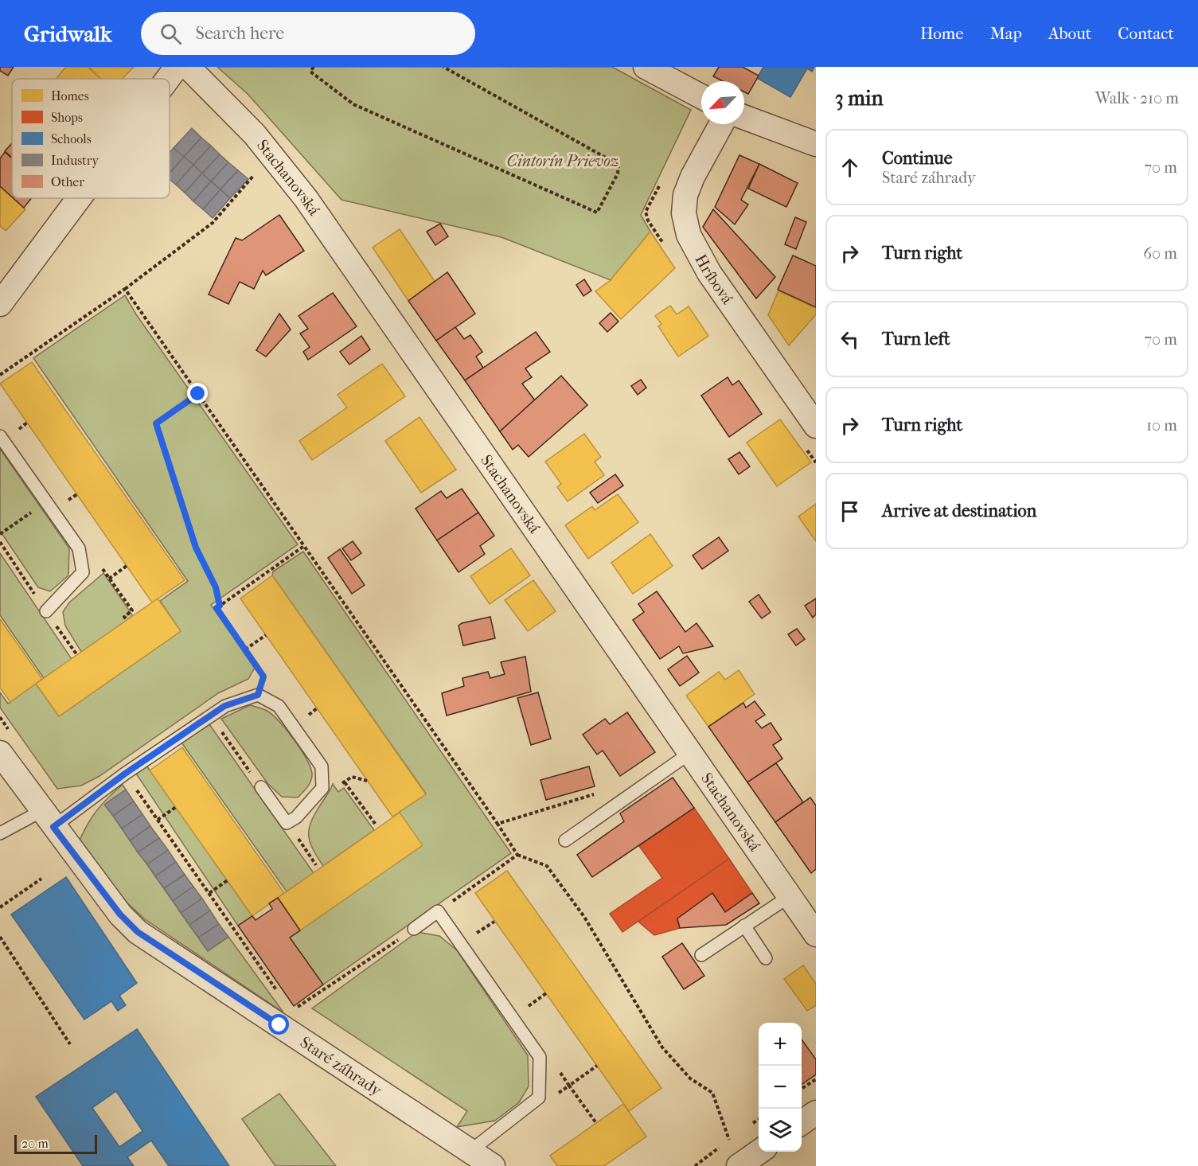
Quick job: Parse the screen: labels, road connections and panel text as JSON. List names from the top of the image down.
{
  "streets": {
    "street": ["Stachanovská", "Hríbová", "Staré záhrady"]
  },
  "parks": ["Cintorín Prievoz"],
  "legend": [
    "Homes",
    "Shops",
    "Schools",
    "Industry",
    "Other"
  ],
  "scale_bar": "20 m",
  "north": "bottom left",
  "page": {
    "header": "Gridwalk",
    "search": "Search here",
    "nav": [
      "Home",
      "Map",
      "About",
      "Contact"
    ],
    "heading": ["3 min", "Walk · 210 m"],
    "list": [
      ["Continue", "Staré záhrady", "70 m"],
      ["Turn right", "60 m"],
      ["Turn left", "70 m"],
      ["Turn right", "10 m"],
      "Arrive at destination"
    ],
    "map_buttons": ["+", "−"],
    "scale": "20 m"
  }
}
